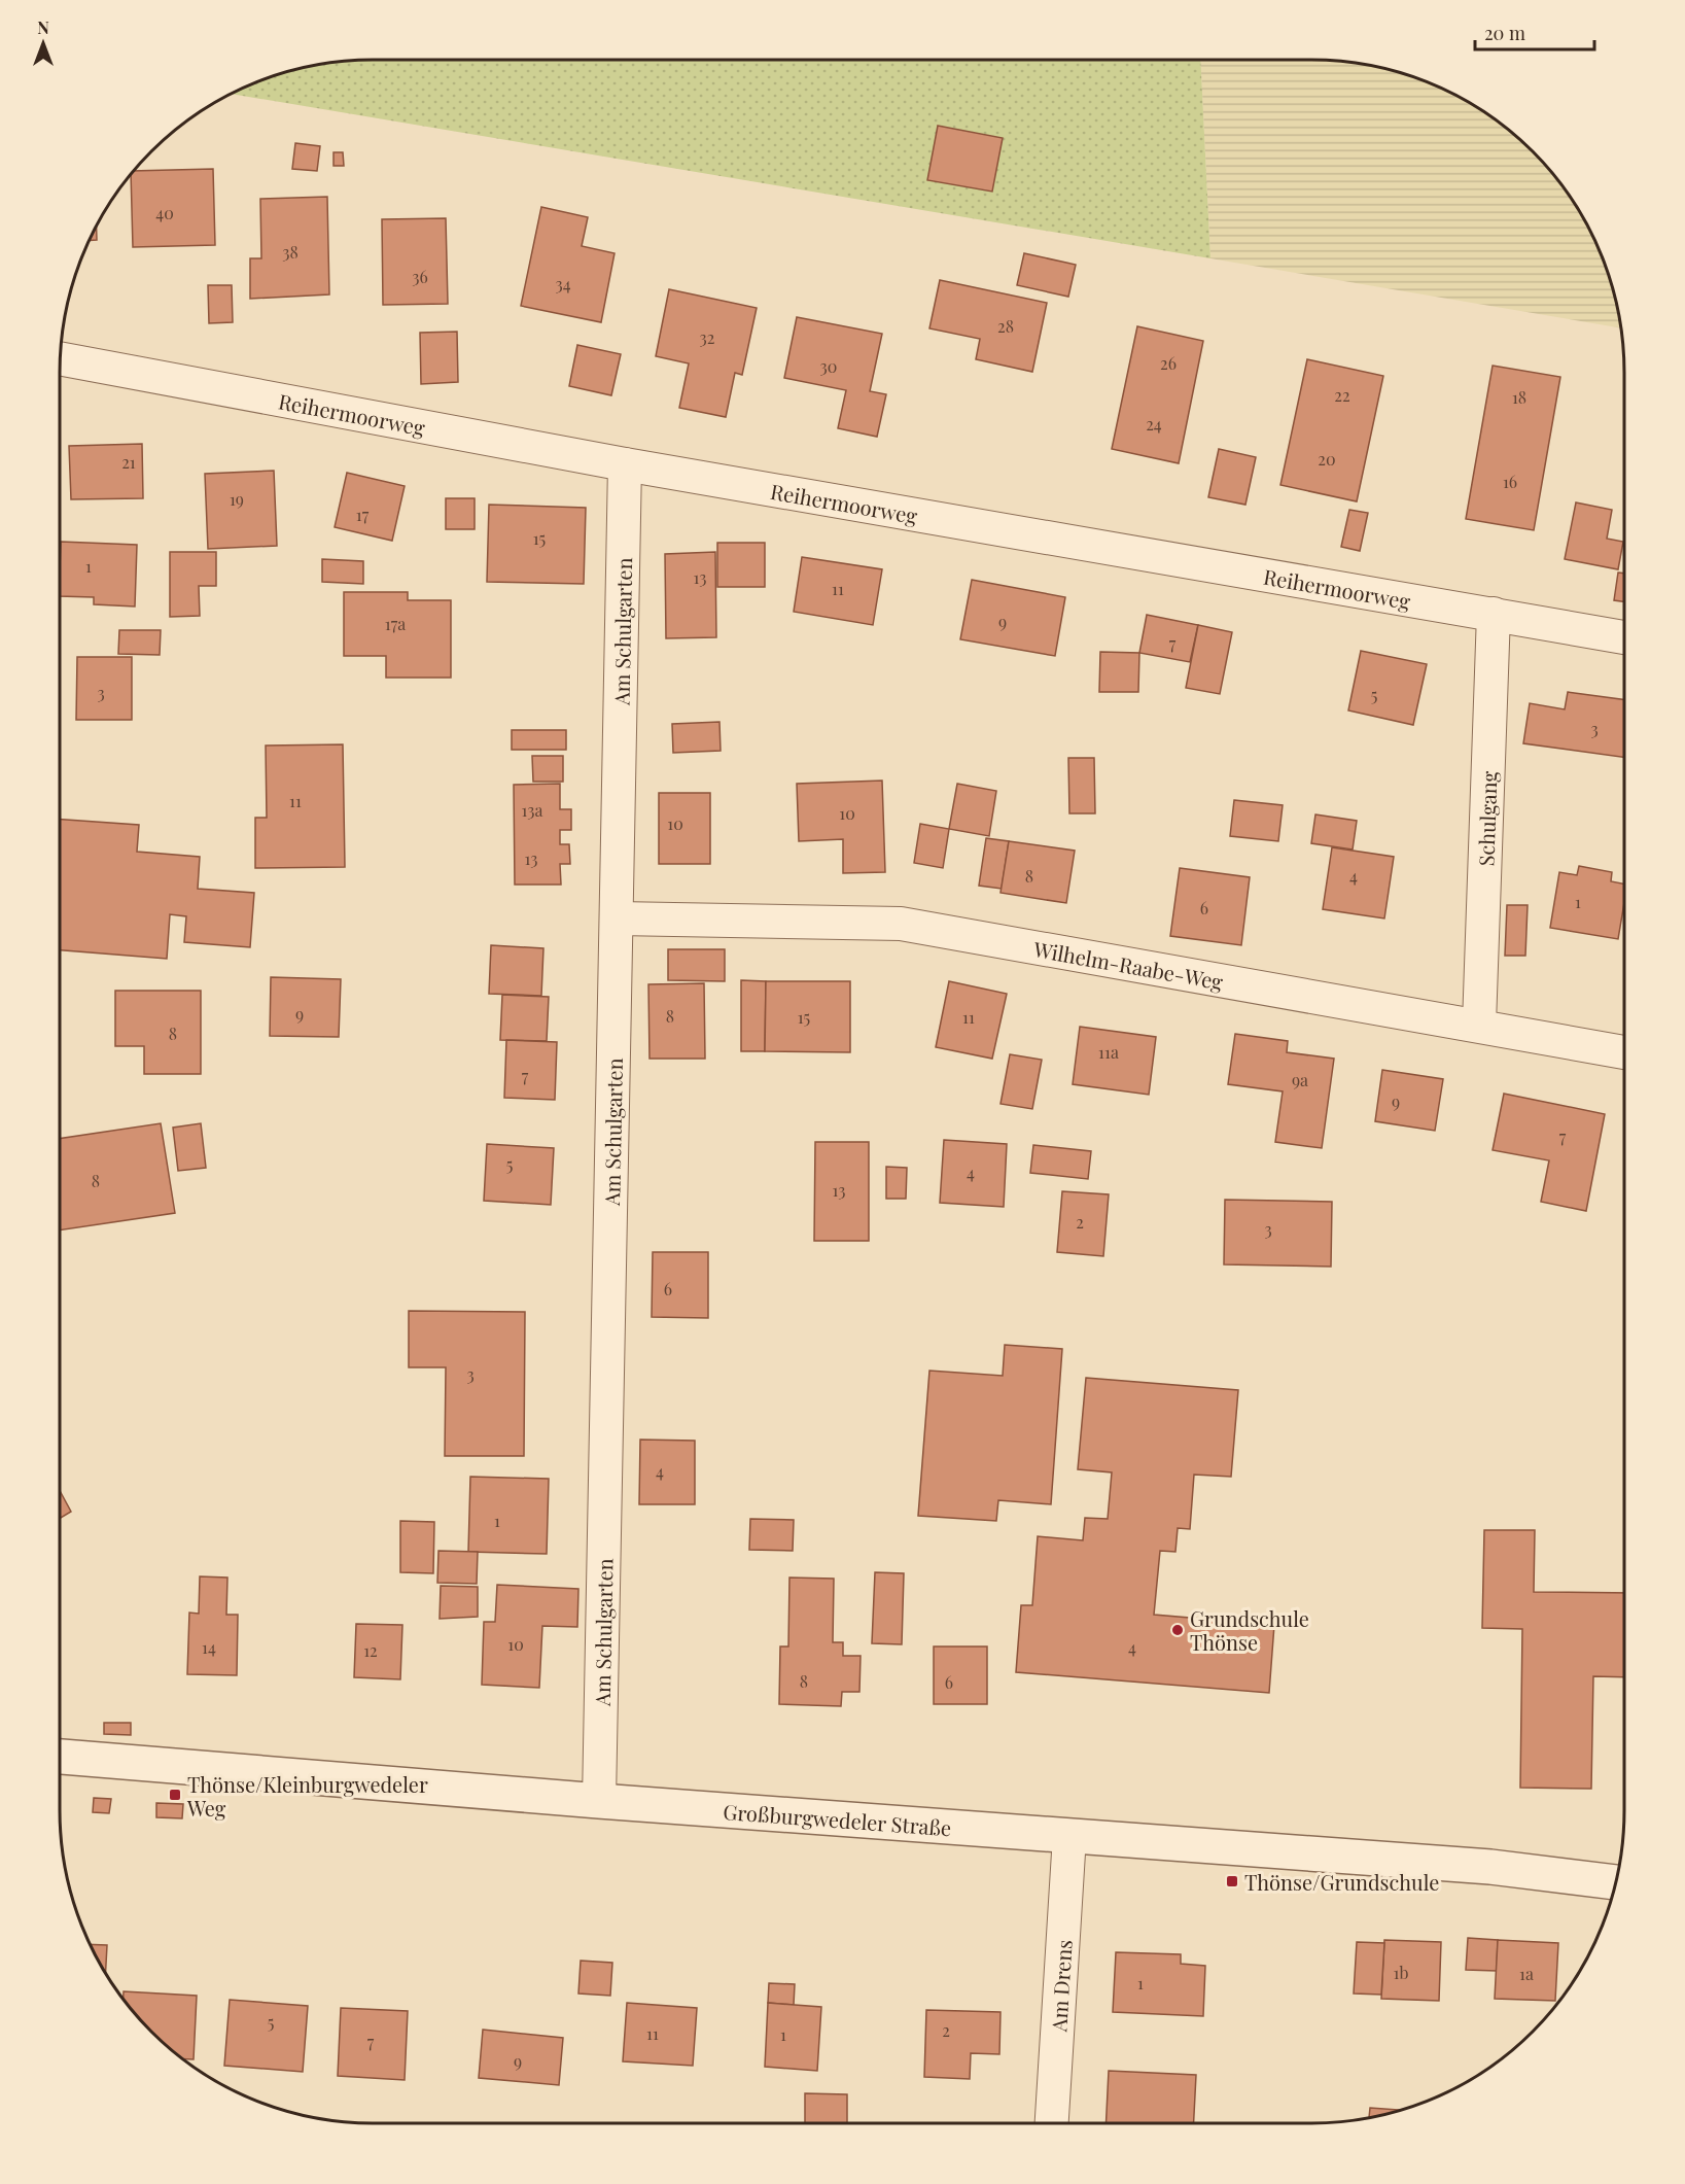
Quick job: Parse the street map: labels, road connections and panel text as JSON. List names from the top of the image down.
{
  "streets": {
    "street": [
      "Reihermoorweg",
      "Am Schulgarten",
      "Schulgang",
      "Wilhelm-Raabe-Weg",
      "Großburgwedeler Straße",
      "Am Drens"
    ]
  },
  "crossings": [
    ["Reihermoorweg", "Am Schulgarten"],
    ["Reihermoorweg", "Schulgang"],
    ["Am Schulgarten", "Wilhelm-Raabe-Weg"],
    ["Am Schulgarten", "Großburgwedeler Straße"],
    ["Schulgang", "Wilhelm-Raabe-Weg"],
    ["Großburgwedeler Straße", "Am Drens"]
  ],
  "places": {
    "other": ["Grundschule Thönse"],
    "transit": ["Thönse/Kleinburgwedeler Weg", "Thönse/Grundschule"]
  },
  "house_numbers": [
    "40",
    "38",
    "36",
    "34",
    "28",
    "32",
    "26",
    "30",
    "22",
    "18",
    "24",
    "20",
    "21",
    "16",
    "19",
    "17",
    "15",
    "1",
    "13",
    "11",
    "9",
    "17a",
    "7",
    "3",
    "5",
    "3",
    "11",
    "13a",
    "10",
    "10",
    "13",
    "8",
    "4",
    "1",
    "6",
    "9",
    "8",
    "15",
    "11",
    "8",
    "11a",
    "7",
    "9a",
    "9",
    "7",
    "5",
    "4",
    "8",
    "13",
    "2",
    "3",
    "6",
    "3",
    "4",
    "1",
    "10",
    "14",
    "4",
    "12",
    "8",
    "6",
    "1b",
    "1a",
    "1",
    "5",
    "2",
    "11",
    "1",
    "7",
    "9"
  ],
  "scale_bar": "20 m",
  "north": "top"
}
